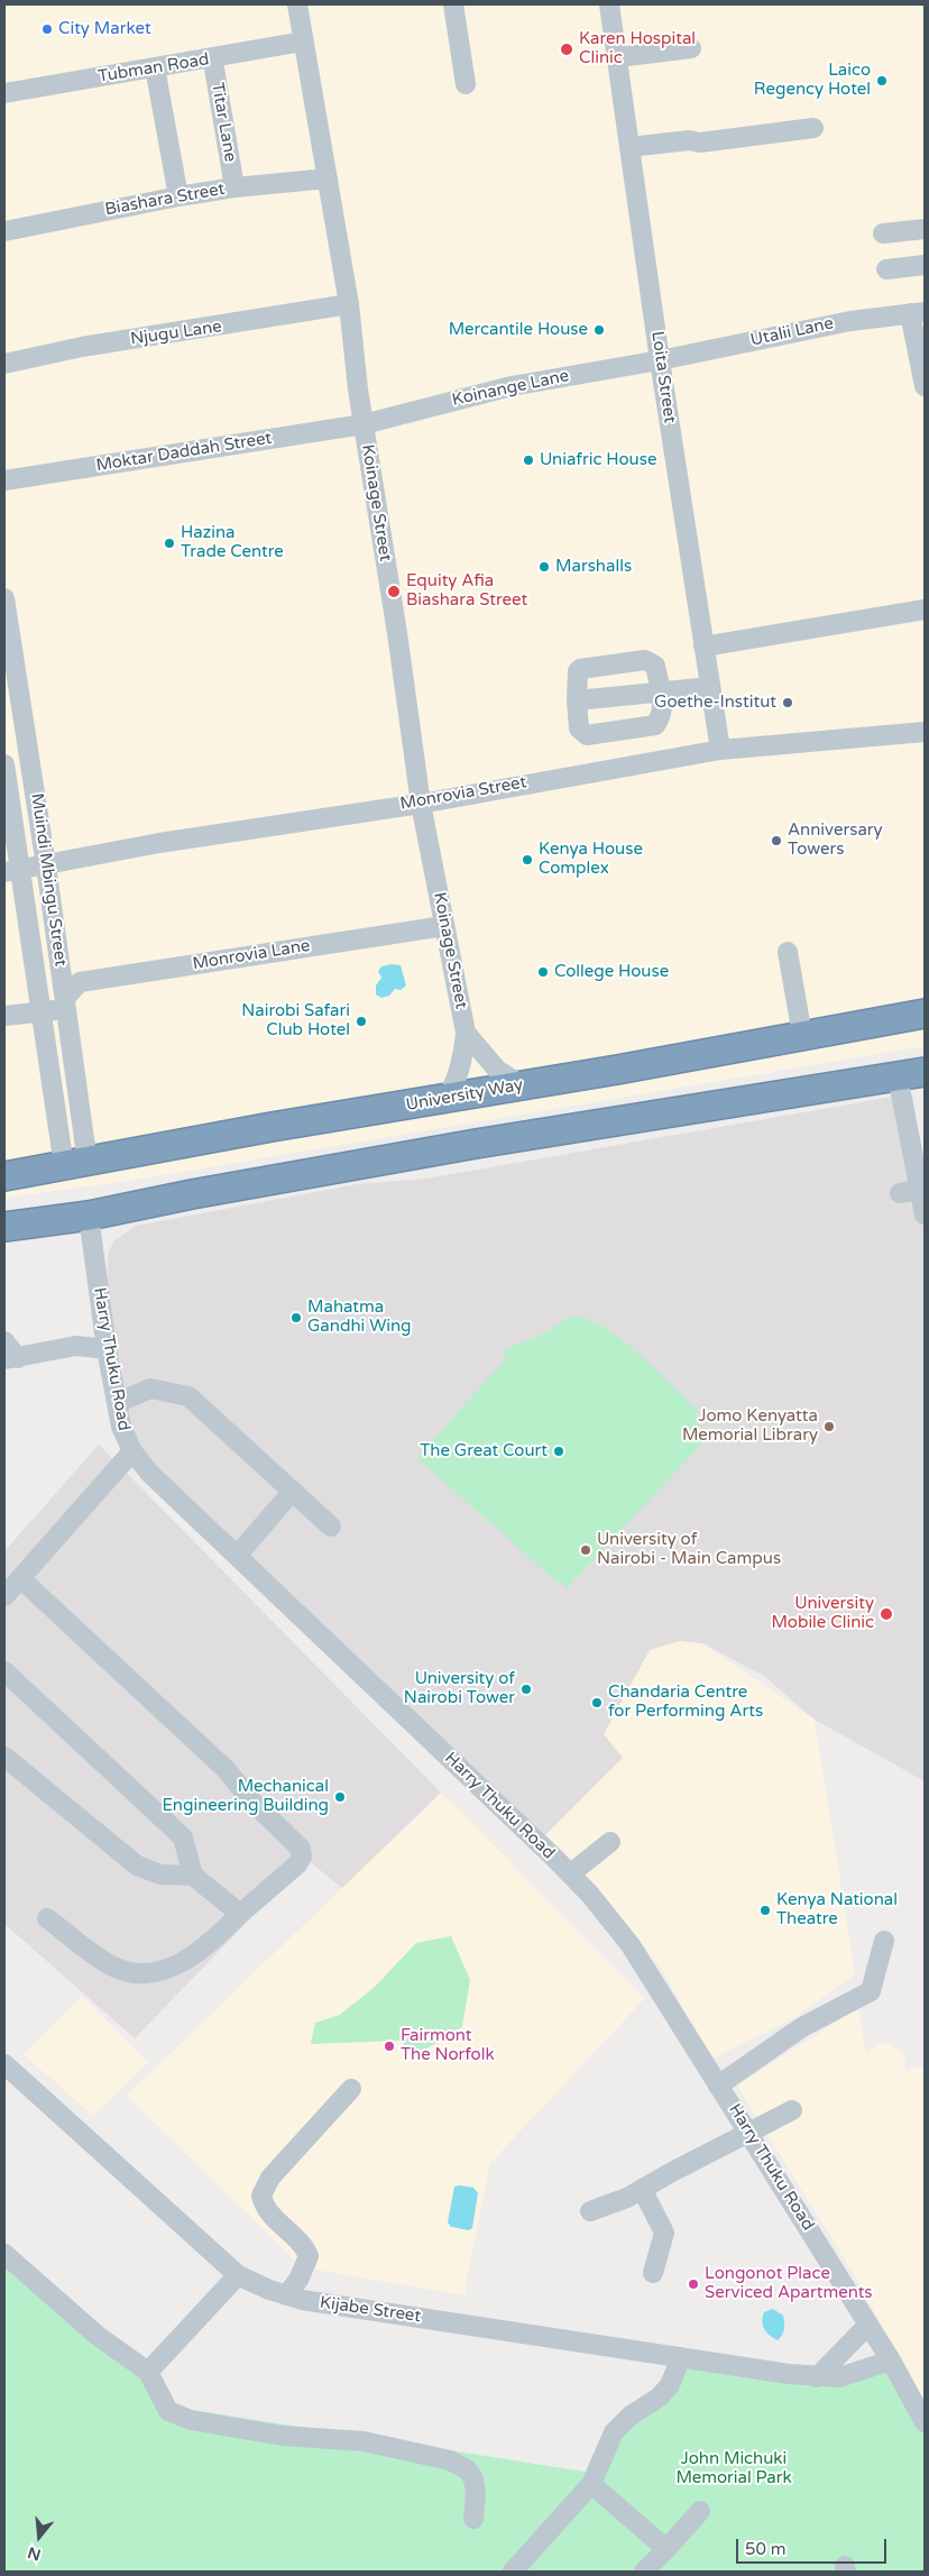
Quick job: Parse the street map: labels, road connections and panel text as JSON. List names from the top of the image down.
{
  "streets": {
    "highway": ["University Way"],
    "street": [
      "Tubman Road",
      "Titar Lane",
      "Biashara Street",
      "Utalii Lane",
      "Njugu Lane",
      "Loita Street",
      "Koinange Lane",
      "Moktar Daddah Street",
      "Koinage Street",
      "Monrovia Street",
      "Muindi Mbingu Street",
      "Monrovia Lane",
      "Harry Thuku Road",
      "Kijabe Street"
    ]
  },
  "crossings": [
    ["Tubman Road", "Titar Lane"],
    ["Tubman Road", "Koinage Street"],
    ["Titar Lane", "Biashara Street"],
    ["Biashara Street", "Koinage Street"],
    ["Utalii Lane", "Loita Street"],
    ["Utalii Lane", "Koinange Lane"],
    ["Njugu Lane", "Koinage Street"],
    ["Loita Street", "Koinange Lane"],
    ["Loita Street", "Monrovia Street"],
    ["Koinange Lane", "Moktar Daddah Street"],
    ["Koinange Lane", "Koinage Street"],
    ["Moktar Daddah Street", "Koinage Street"],
    ["Koinage Street", "Monrovia Street"],
    ["Koinage Street", "Monrovia Lane"],
    ["Koinage Street", "University Way"],
    ["Monrovia Street", "Muindi Mbingu Street"],
    ["Muindi Mbingu Street", "Monrovia Lane"],
    ["Muindi Mbingu Street", "University Way"],
    ["Harry Thuku Road", "Kijabe Street"]
  ],
  "parks": ["John Michuki Memorial Park"],
  "places": [
    "City Market",
    "Karen Hospital Clinic",
    "Laico Regency Hotel",
    "Mercantile House",
    "Uniafric House",
    "Hazina Trade Centre",
    "Marshalls",
    "Equity Afia Biashara Street",
    "Goethe-Institut",
    "Anniversary Towers",
    "Kenya House Complex",
    "College House",
    "Nairobi Safari Club Hotel",
    "Mahatma Gandhi Wing",
    "Jomo Kenyatta Memorial Library",
    "The Great Court",
    "University of Nairobi - Main Campus",
    "University Mobile Clinic",
    "University of Nairobi Tower",
    "Chandaria Centre for Performing Arts",
    "Mechanical Engineering Building",
    "Kenya National Theatre",
    "Fairmont The Norfolk",
    "Longonot Place Serviced Apartments"
  ],
  "scale_bar": "50 m",
  "north": "bottom"
}
